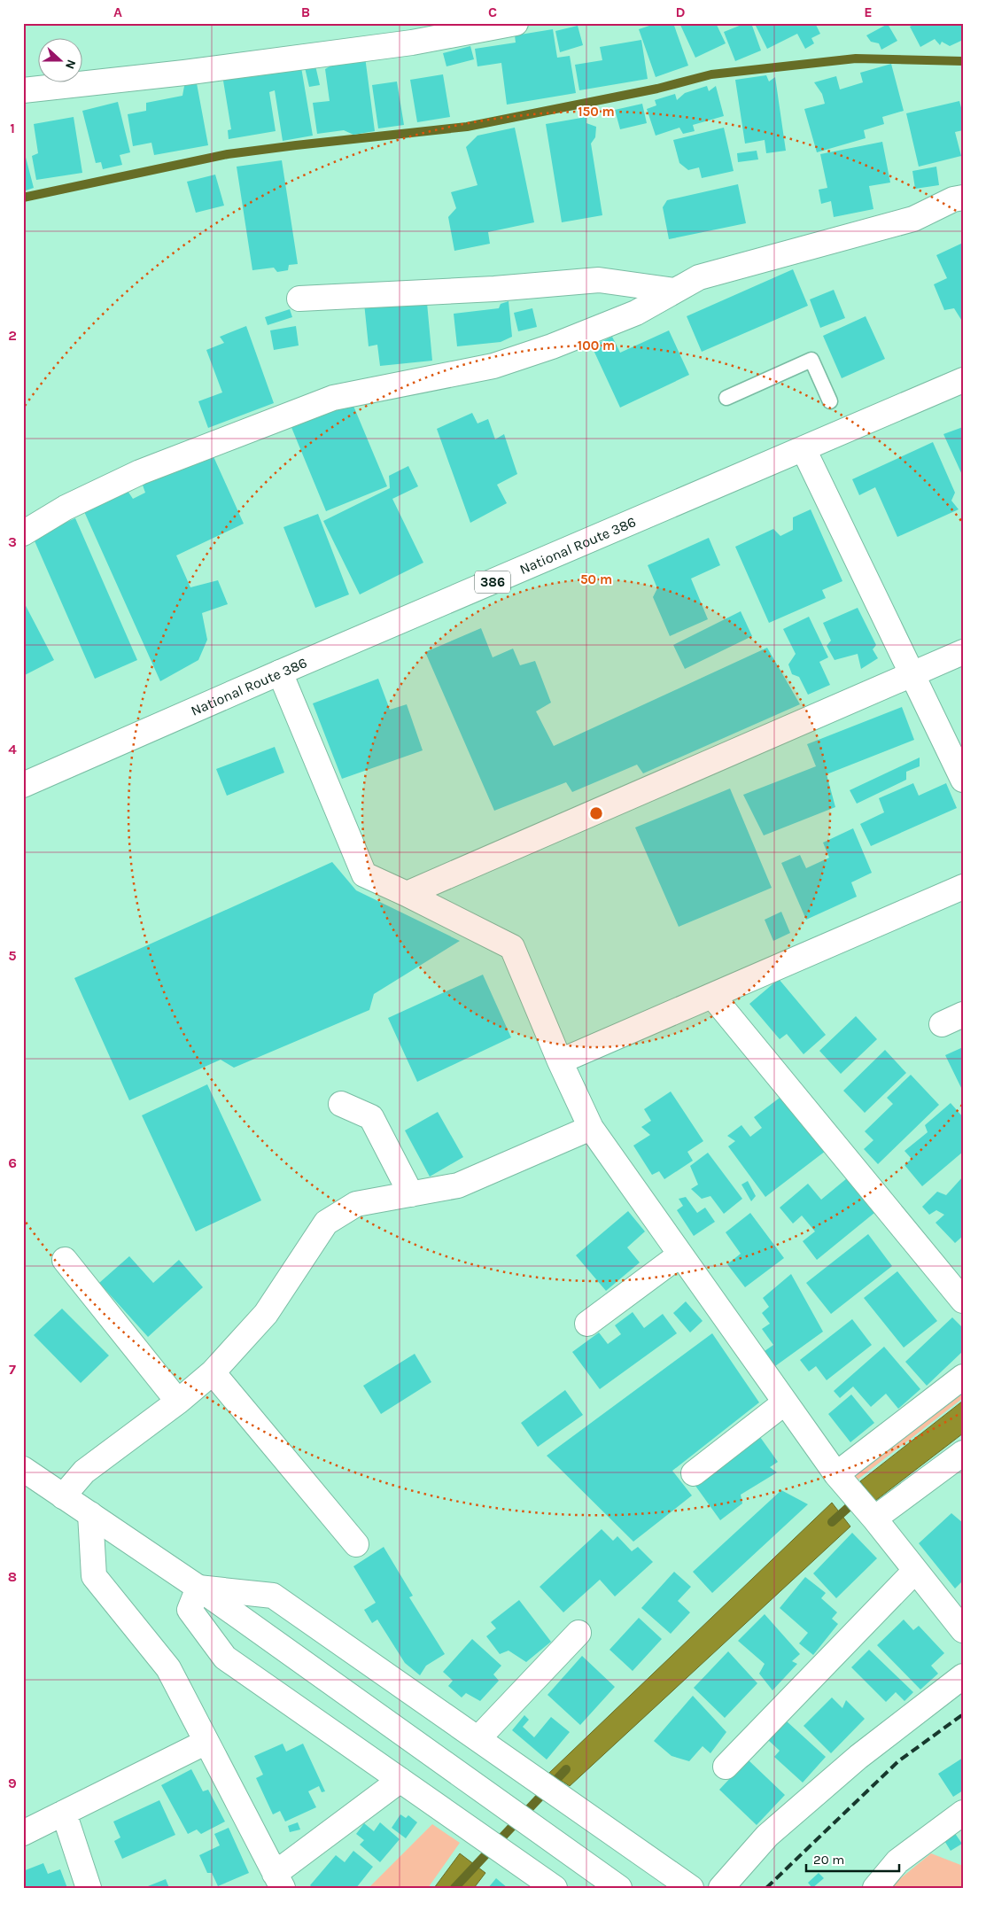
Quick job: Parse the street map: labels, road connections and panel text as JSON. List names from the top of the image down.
{
  "streets": {
    "main road": ["National Route 386", "386"]
  },
  "scale_bar": "20 m",
  "north": "right",
  "grid": {
    "columns": [
      "A",
      "B",
      "C",
      "D",
      "E"
    ],
    "rows": [
      "1",
      "2",
      "3",
      "4",
      "5",
      "6",
      "7",
      "8",
      "9"
    ]
  },
  "rings": ["150 m", "100 m", "50 m"]
}
